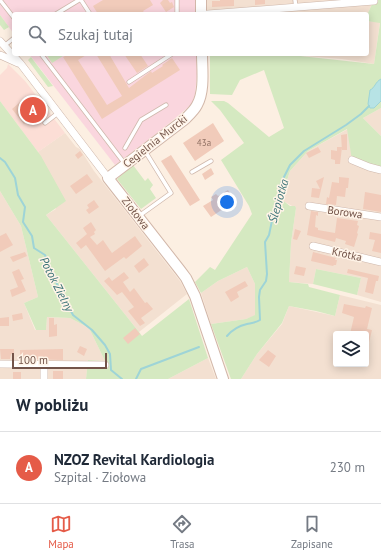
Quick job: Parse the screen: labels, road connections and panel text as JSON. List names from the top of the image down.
{
  "streets": {
    "street": [
      "Cegielnia Murcki",
      "Borowa",
      "Ziołowa",
      "Krótka"
    ]
  },
  "crossings": [
    ["Cegielnia Murcki", "Ziołowa"]
  ],
  "water": ["Ślepiotka", "Potok Zielny"],
  "house_numbers": ["43a"],
  "scale_bar": "100 m",
  "page": {
    "search": "Szukaj tutaj",
    "pins": "A",
    "scale": "100 m",
    "heading": "W pobliżu",
    "list": [
      {
        "mark": "A",
        "name": "NZOZ Revital Kardiologia",
        "note": "Szpital · Ziołowa",
        "value": "230 m"
      }
    ],
    "nav": ["Mapa", "Trasa", "Zapisane"]
  }
}
